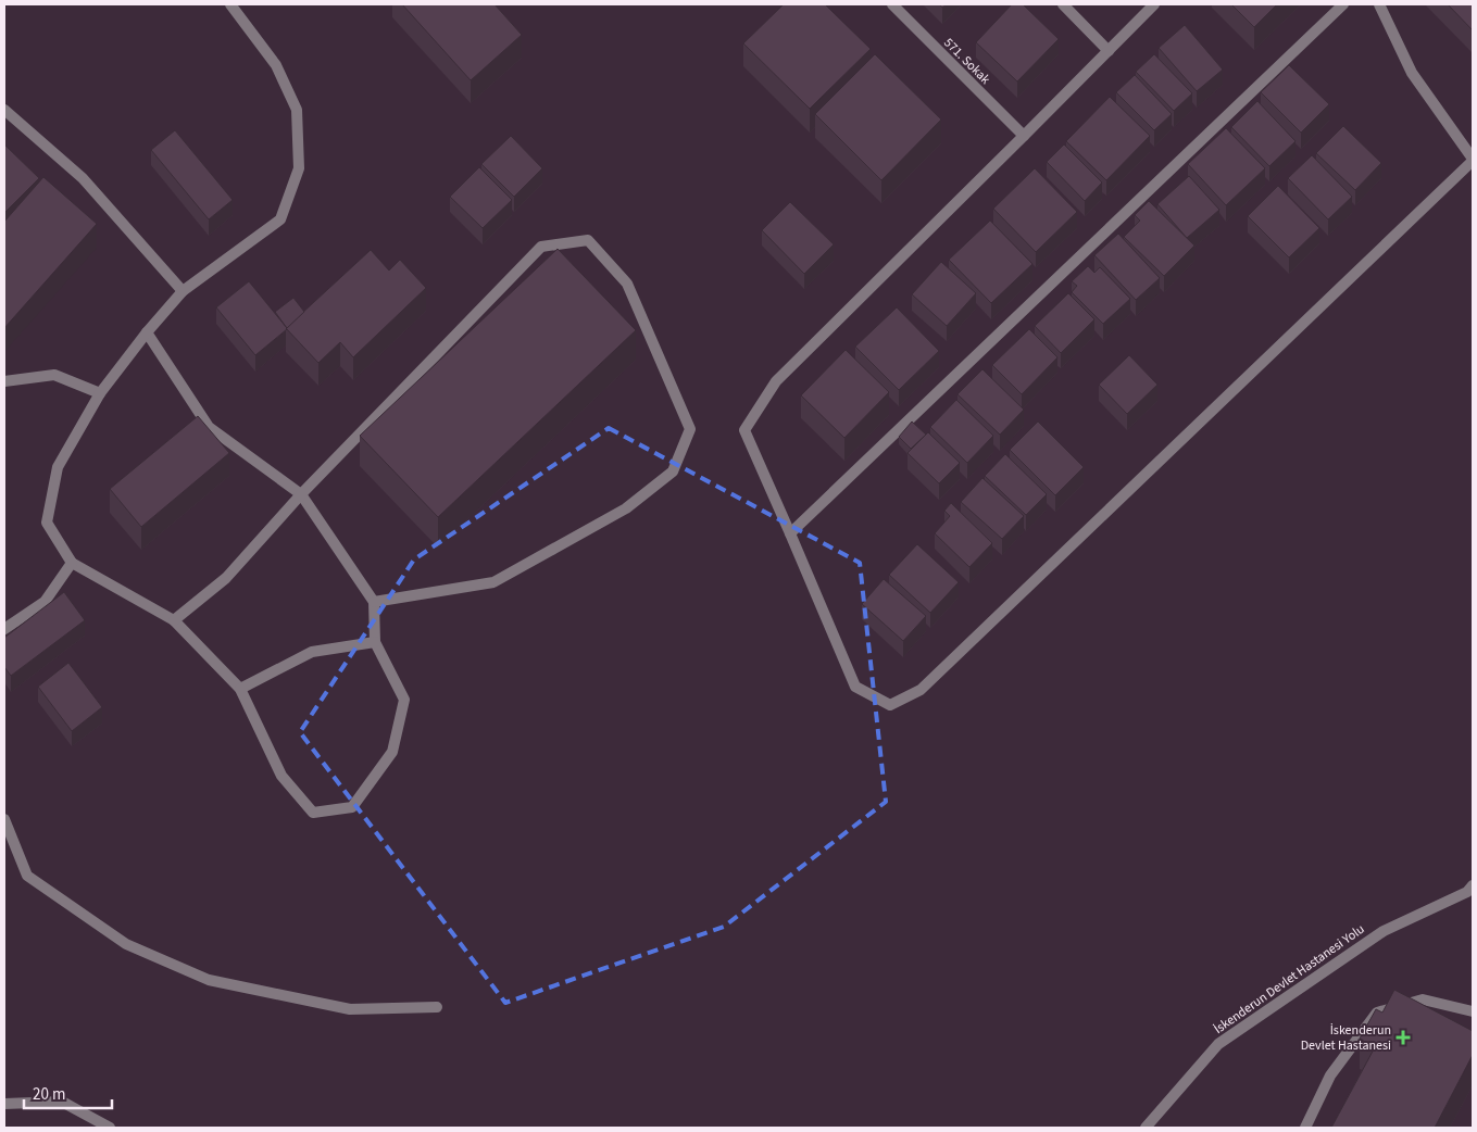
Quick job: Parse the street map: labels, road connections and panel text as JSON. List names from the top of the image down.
{
  "streets": {
    "street": ["571. Sokak", "İskenderun Devlet Hastanesi Yolu"]
  },
  "places": {
    "health": ["İskenderun Devlet Hastanesi"]
  },
  "scale_bar": "20 m"
}
